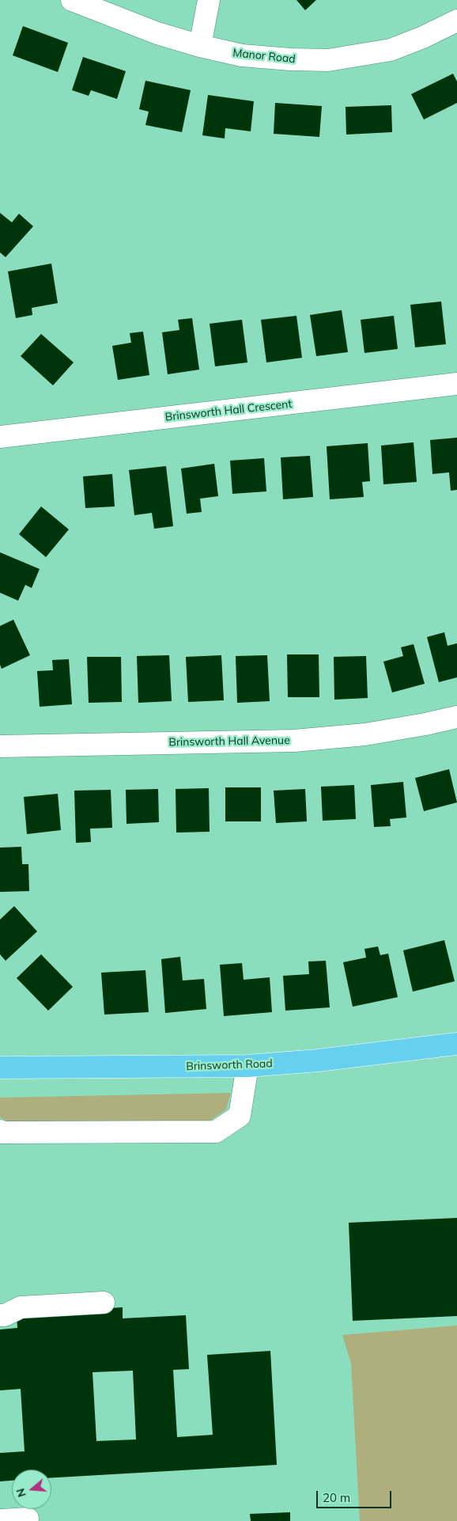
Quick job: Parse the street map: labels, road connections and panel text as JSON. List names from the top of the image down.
{
  "streets": {
    "main road": ["Brinsworth Road"],
    "street": ["Manor Road", "Brinsworth Hall Crescent", "Brinsworth Hall Avenue"]
  },
  "scale_bar": "20 m",
  "north": "left"
}
